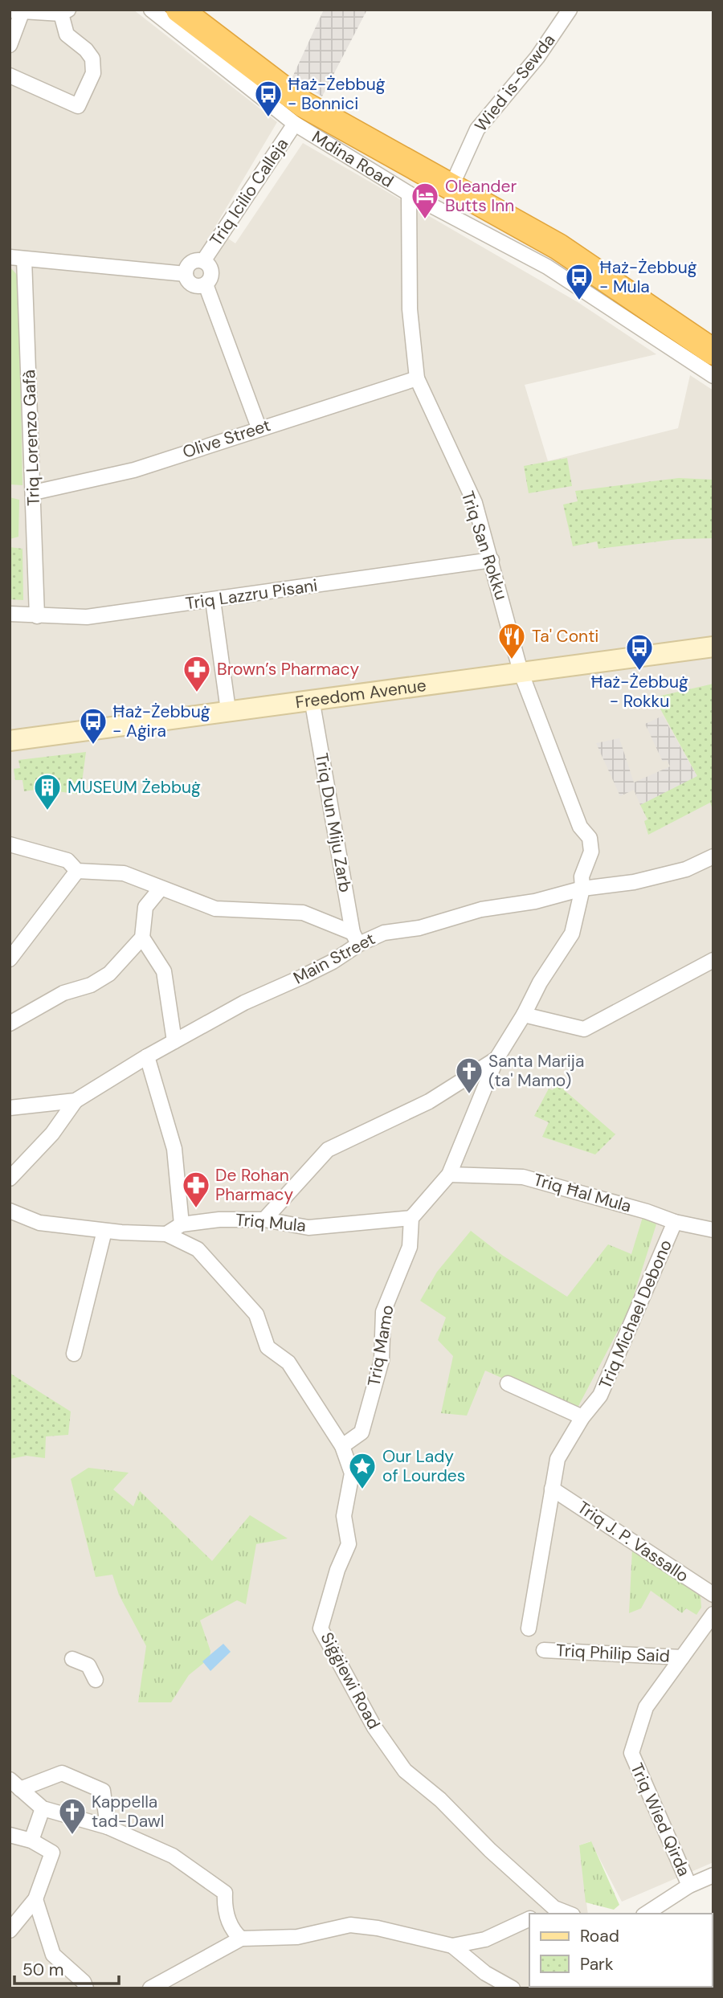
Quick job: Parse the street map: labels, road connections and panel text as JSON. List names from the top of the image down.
{
  "streets": {
    "highway": ["Mdina Road"],
    "street": [
      "Wied is-Sewda",
      "Triq Icilio Calleja",
      "Triq Lorenzo Gafà",
      "Olive Street",
      "Triq San Rokku",
      "Triq Lazzru Pisani",
      "Freedom Avenue",
      "Triq Dun Miju Zarb",
      "Main Street",
      "Triq Ħal Mula",
      "Triq Mula",
      "Triq Michael Debono",
      "Triq Mamo",
      "Triq J. P. Vassallo",
      "Triq Philip Said",
      "Siġġiewi Road",
      "Triq Wied Qirda"
    ]
  },
  "crossings": [
    ["Wied is-Sewda", "Mdina Road"],
    ["Mdina Road", "Triq Icilio Calleja"],
    ["Mdina Road", "Triq San Rokku"],
    ["Triq Lorenzo Gafà", "Olive Street"],
    ["Triq Lorenzo Gafà", "Triq Lazzru Pisani"],
    ["Olive Street", "Triq San Rokku"],
    ["Triq San Rokku", "Triq Lazzru Pisani"],
    ["Triq San Rokku", "Freedom Avenue"],
    ["Triq San Rokku", "Main Street"],
    ["Freedom Avenue", "Triq Dun Miju Zarb"],
    ["Triq Dun Miju Zarb", "Main Street"],
    ["Triq Ħal Mula", "Triq Michael Debono"],
    ["Triq Mula", "Triq Mamo"],
    ["Triq Mula", "Siġġiewi Road"],
    ["Triq Michael Debono", "Triq J. P. Vassallo"],
    ["Triq Mamo", "Siġġiewi Road"],
    ["Triq Philip Said", "Triq Wied Qirda"]
  ],
  "places": {
    "bus stop": [
      "Ħaż-Żebbuġ - Bonnici",
      "Ħaż-Żebbuġ - Mula",
      "Ħaż-Żebbuġ - Rokku",
      "Ħaż-Żebbuġ - Aġira"
    ],
    "hotel": ["Oleander Butts Inn"],
    "restaurant": ["Ta' Conti"],
    "pharmacy": ["Brown’s Pharmacy", "De Rohan Pharmacy"],
    "building": ["MUSEUM Żebbuġ"],
    "church": ["Santa Marija (ta' Mamo)", "Kappella tad-Dawl"],
    "place": ["Our Lady of Lourdes"]
  },
  "legend": ["Road", "Park"],
  "scale_bar": "50 m"
}
